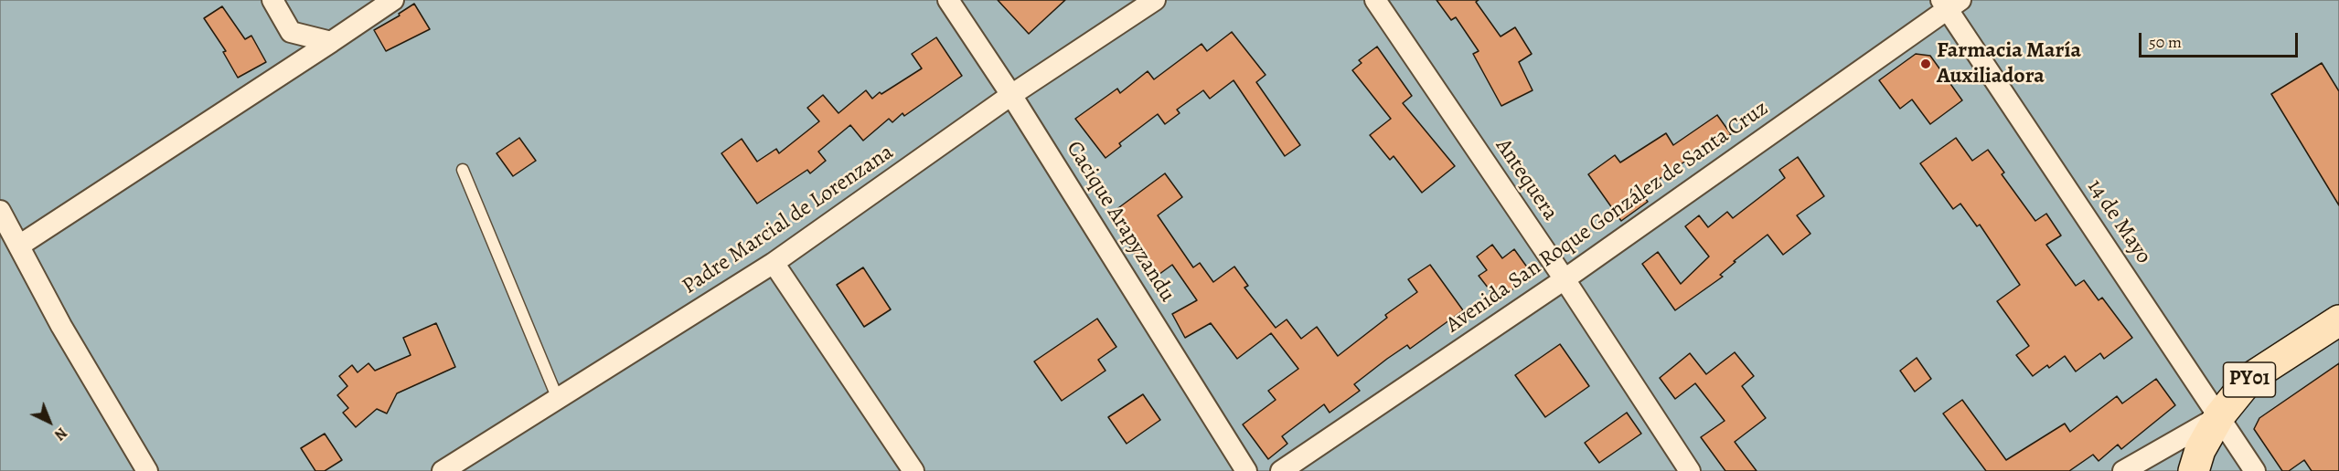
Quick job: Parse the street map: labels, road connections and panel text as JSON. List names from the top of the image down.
{
  "streets": {
    "highway": ["PY01"],
    "street": [
      "Antequera",
      "Avenida San Roque González de Santa Cruz",
      "Padre Marcial de Lorenzana",
      "Cacique Arapyzandu",
      "14 de Mayo"
    ]
  },
  "crossings": [
    ["Antequera", "Avenida San Roque González de Santa Cruz"],
    ["Avenida San Roque González de Santa Cruz", "14 de Mayo"],
    ["Padre Marcial de Lorenzana", "Cacique Arapyzandu"],
    ["14 de Mayo", "PY01"]
  ],
  "places": ["Farmacia María Auxiliadora"],
  "scale_bar": "50 m",
  "north": "bottom right"
}
